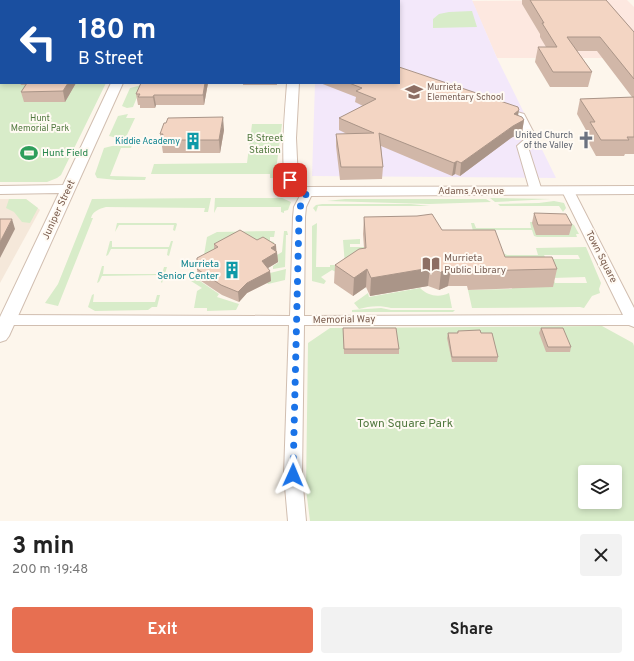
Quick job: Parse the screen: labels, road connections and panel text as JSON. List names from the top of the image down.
{
  "streets": {
    "street": [
      "Adams Avenue",
      "Juniper Street",
      "Town Square",
      "Memorial Way"
    ]
  },
  "crossings": [
    ["Adams Avenue", "Town Square"],
    ["Juniper Street", "Memorial Way"],
    ["Town Square", "Memorial Way"]
  ],
  "parks": ["Hunt Memorial Park", "B Street Station", "Town Square Park"],
  "places": {
    "school or university": ["Murrieta Elementary School"],
    "church": ["United Church of the Valley"],
    "building": ["Kiddie Academy", "Murrieta Senior Center"],
    "sports": ["Hunt Field"],
    "library": ["Murrieta Public Library"]
  },
  "page": {
    "turn": ["180 m", "B Street"],
    "heading": ["3 min", "200 m · 19:48"],
    "buttons": ["Exit", "Share"]
  }
}
